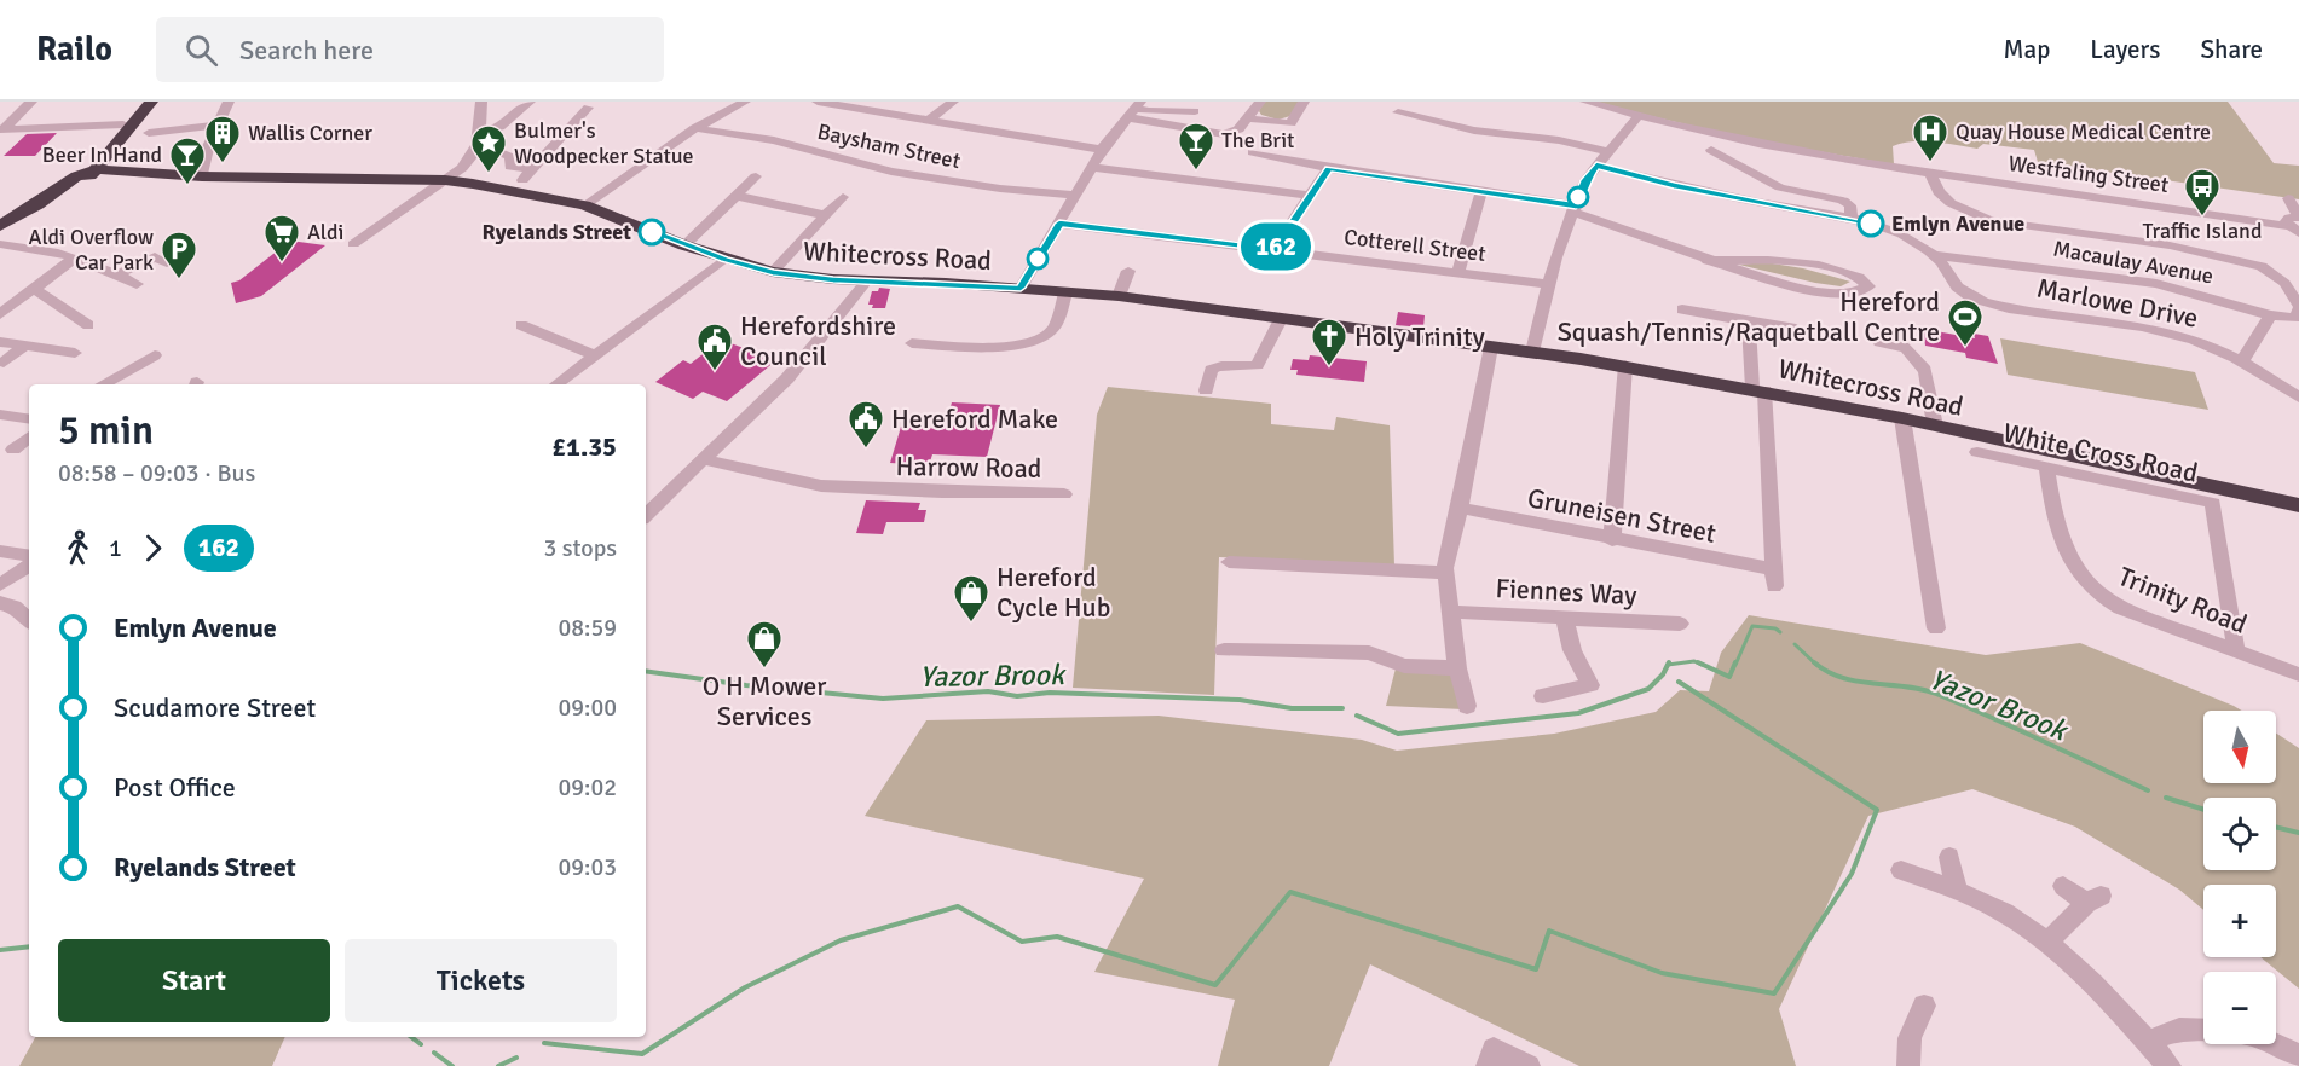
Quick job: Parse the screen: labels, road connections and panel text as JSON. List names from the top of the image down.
{
  "streets": {
    "highway": ["Whitecross Road"],
    "street": [
      "Baysham Street",
      "Westfaling Street",
      "Cotterell Street",
      "Macaulay Avenue",
      "Marlowe Drive",
      "White Cross Road",
      "Harrow Road",
      "Gruneisen Street",
      "Fiennes Way",
      "Trinity Road"
    ]
  },
  "crossings": [
    ["Whitecross Road", "White Cross Road"],
    ["Whitecross Road", "Gruneisen Street"],
    ["Macaulay Avenue", "Marlowe Drive"],
    ["White Cross Road", "Trinity Road"]
  ],
  "water": ["Yazor Brook"],
  "places": {
    "hospital": ["Quay House Medical Centre"],
    "building": ["Wallis Corner"],
    "bar": ["The Brit", "Beer In Hand"],
    "place": ["Bulmer's Woodpecker Statue"],
    "bus stop": ["Traffic Island"],
    "other": ["Emlyn Avenue", "Ryelands Street"],
    "supermarket": ["Aldi"],
    "parking": ["Aldi Overflow Car Park"],
    "sports": ["Hereford Squash/Tennis/Raquetball Centre"],
    "church": ["Holy Trinity"],
    "public building": ["Herefordshire Council", "Hereford Make"],
    "shop": ["Hereford Cycle Hub", "O H Mower Services"]
  },
  "lines": ["bus line 162"],
  "north": "bottom",
  "page": {
    "header": "Railo",
    "search": "Search here",
    "nav": ["Map", "Layers", "Share"],
    "on_map": "162",
    "heading": ["5 min", "08:58 – 09:03 · Bus", "£1.35"],
    "legs": ["1", "162", "3 stops"],
    "list": [
      {
        "name": "Emlyn Avenue",
        "value": "08:59"
      },
      {
        "name": "Scudamore Street",
        "value": "09:00"
      },
      {
        "name": "Post Office",
        "value": "09:02"
      },
      {
        "name": "Ryelands Street",
        "value": "09:03"
      }
    ],
    "map_buttons": ["+", "−"],
    "buttons": ["Start", "Tickets"]
  }
}
